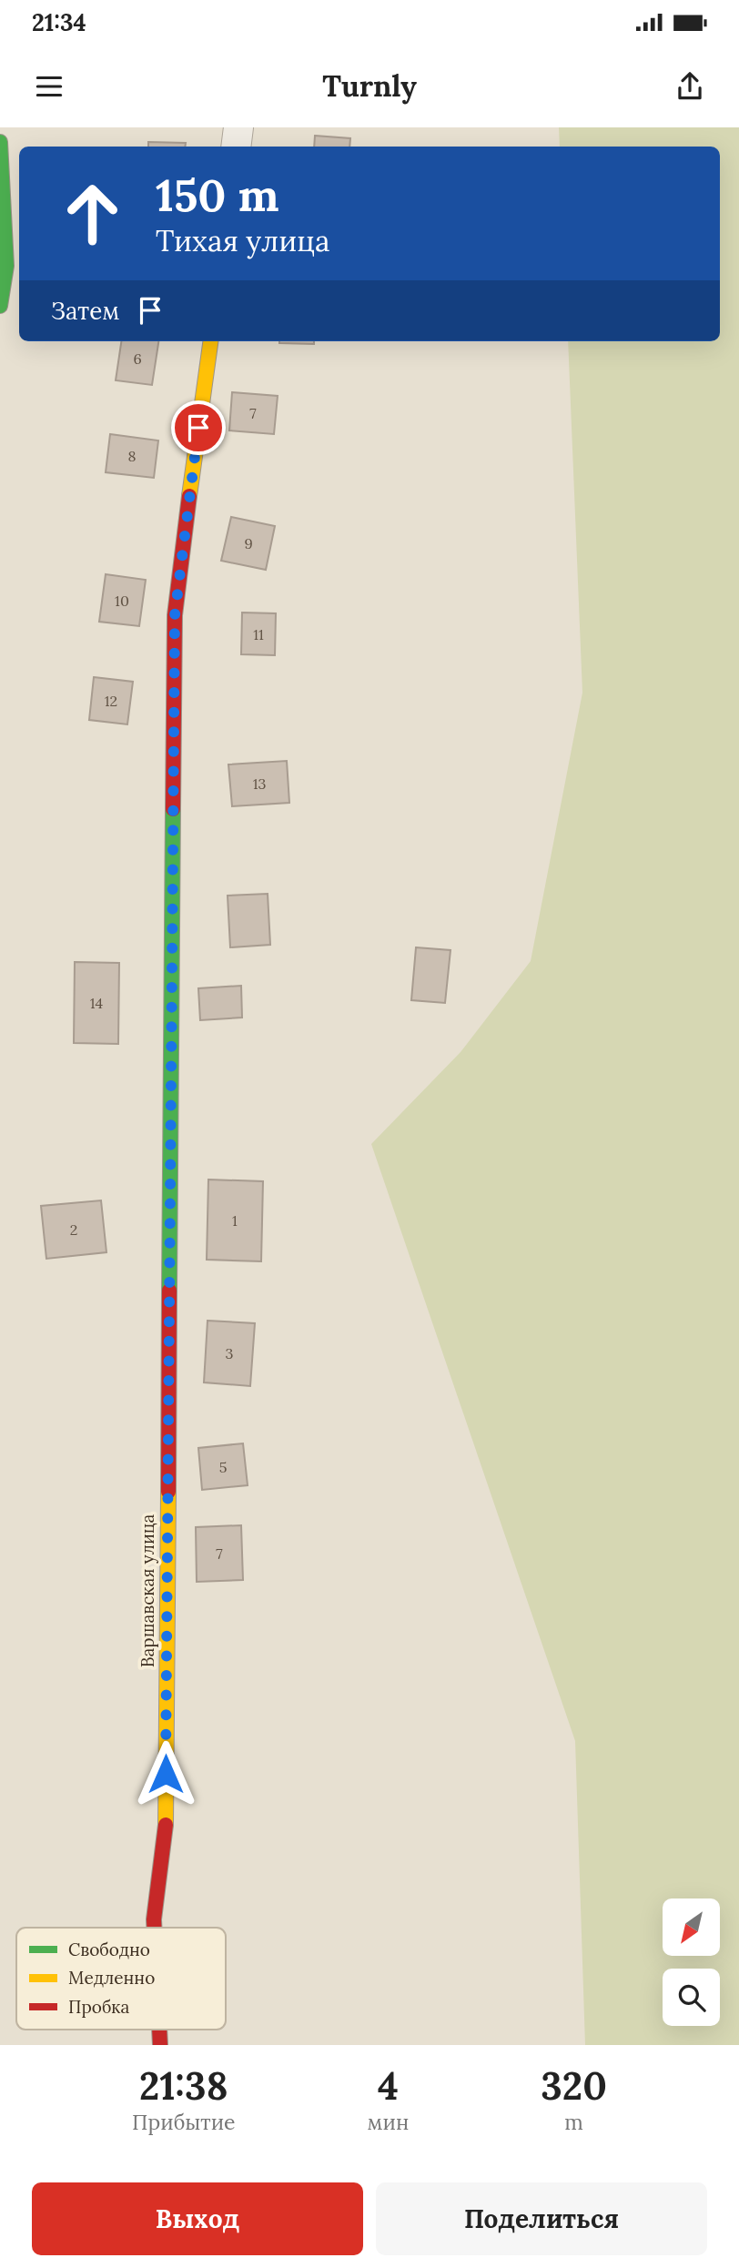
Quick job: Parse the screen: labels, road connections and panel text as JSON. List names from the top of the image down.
{
  "streets": {
    "street": ["Варшавская улица"]
  },
  "house_numbers": [
    "6",
    "7",
    "8",
    "9",
    "10",
    "11",
    "12",
    "13",
    "14",
    "1",
    "2",
    "3",
    "5",
    "7"
  ],
  "legend": ["Свободно", "Медленно", "Пробка"],
  "north": "bottom left",
  "page": {
    "status": "21:34",
    "header": "Turnly",
    "turn": ["150 m", "Тихая улица"],
    "then": "Затем",
    "eta": [
      "21:38",
      "Прибытие",
      "4",
      "мин",
      "320",
      "m"
    ],
    "buttons": ["Выход", "Поделиться"]
  }
}
